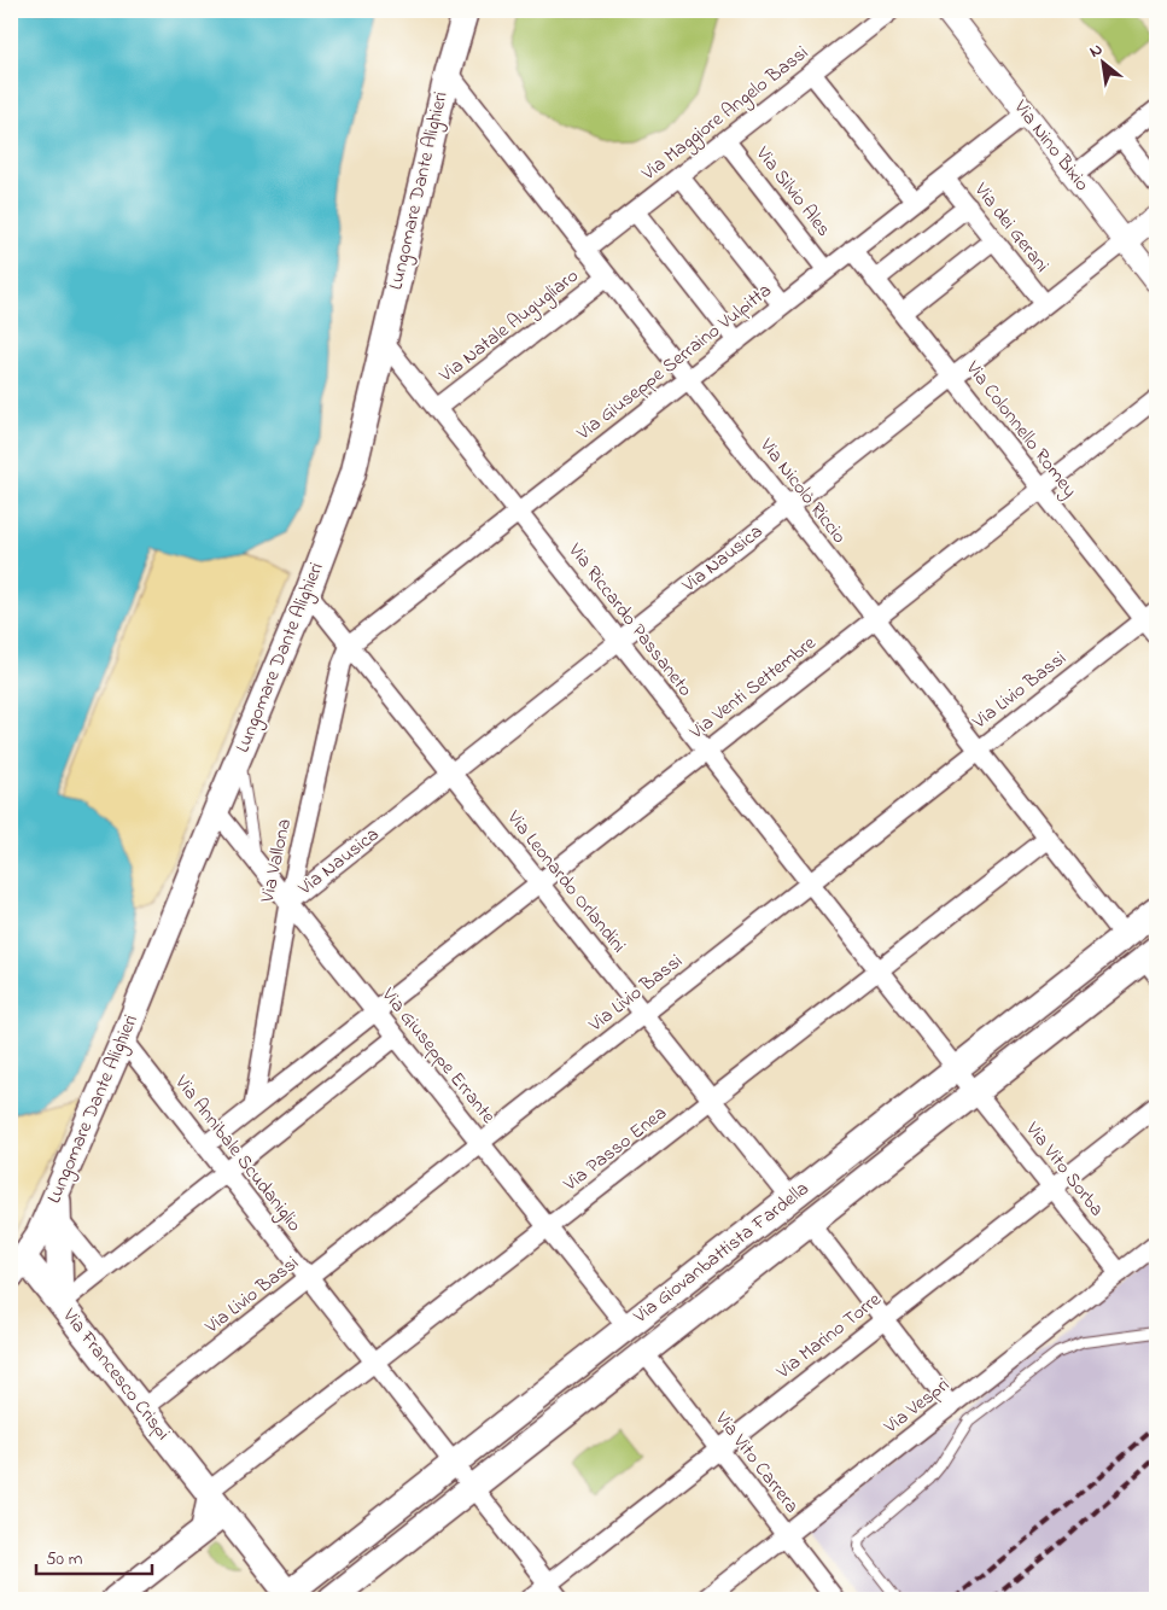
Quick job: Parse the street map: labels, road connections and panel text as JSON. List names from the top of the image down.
{
  "streets": {
    "main road": ["Lungomare Dante Alighieri", "Via Giovanbattista Fardella", "Via Francesco Crispi"],
    "street": [
      "Via Maggiore Angelo Bassi",
      "Via Nino Bixio",
      "Via Silvio Ales",
      "Via dei Gerani",
      "Via Natale Augugliaro",
      "Via Giuseppe Serraino Vulpitta",
      "Via Colonnello Romey",
      "Via Nicolò Riccio",
      "Via Nausica",
      "Via Riccardo Passaneto",
      "Via Venti Settembre",
      "Via Livio Bassi",
      "Via Vallona",
      "Via Leonardo Orlandini",
      "Via Giuseppe Errante",
      "Via Passo Enea",
      "Via Annibale Scudaniglio",
      "Via Vito Sorba",
      "Via Marino Torre",
      "Via Vespri",
      "Via Vito Carrera"
    ]
  },
  "crossings": [
    ["Via Maggiore Angelo Bassi", "Via Silvio Ales"],
    ["Via Maggiore Angelo Bassi", "Via Nicolò Riccio"],
    ["Via Nino Bixio", "Via Giuseppe Serraino Vulpitta"],
    ["Via Nino Bixio", "Via Nausica"],
    ["Lungomare Dante Alighieri", "Via Nicolò Riccio"],
    ["Lungomare Dante Alighieri", "Via Riccardo Passaneto"],
    ["Lungomare Dante Alighieri", "Via Leonardo Orlandini"],
    ["Lungomare Dante Alighieri", "Via Giuseppe Errante"],
    ["Lungomare Dante Alighieri", "Via Annibale Scudaniglio"],
    ["Lungomare Dante Alighieri", "Via Francesco Crispi"],
    ["Via Silvio Ales", "Via Giuseppe Serraino Vulpitta"],
    ["Via dei Gerani", "Via Giuseppe Serraino Vulpitta"],
    ["Via dei Gerani", "Via Nausica"],
    ["Via Natale Augugliaro", "Via Nicolò Riccio"],
    ["Via Natale Augugliaro", "Via Riccardo Passaneto"],
    ["Via Giuseppe Serraino Vulpitta", "Via Colonnello Romey"],
    ["Via Giuseppe Serraino Vulpitta", "Via Nicolò Riccio"],
    ["Via Giuseppe Serraino Vulpitta", "Via Riccardo Passaneto"],
    ["Via Giuseppe Serraino Vulpitta", "Via Vallona"],
    ["Via Giuseppe Serraino Vulpitta", "Via Leonardo Orlandini"],
    ["Via Colonnello Romey", "Via Nausica"],
    ["Via Colonnello Romey", "Via Venti Settembre"],
    ["Via Colonnello Romey", "Via Livio Bassi"],
    ["Via Nicolò Riccio", "Via Nausica"],
    ["Via Nicolò Riccio", "Via Venti Settembre"],
    ["Via Nicolò Riccio", "Via Livio Bassi"],
    ["Via Nicolò Riccio", "Via Passo Enea"],
    ["Via Nicolò Riccio", "Via Giovanbattista Fardella"],
    ["Via Nausica", "Via Riccardo Passaneto"],
    ["Via Nausica", "Via Vallona"],
    ["Via Nausica", "Via Leonardo Orlandini"],
    ["Via Nausica", "Via Giuseppe Errante"],
    ["Via Riccardo Passaneto", "Via Venti Settembre"],
    ["Via Riccardo Passaneto", "Via Livio Bassi"],
    ["Via Riccardo Passaneto", "Via Passo Enea"],
    ["Via Riccardo Passaneto", "Via Vito Sorba"],
    ["Via Riccardo Passaneto", "Via Giovanbattista Fardella"],
    ["Via Venti Settembre", "Via Vallona"],
    ["Via Venti Settembre", "Via Leonardo Orlandini"],
    ["Via Venti Settembre", "Via Giuseppe Errante"],
    ["Via Venti Settembre", "Via Annibale Scudaniglio"],
    ["Via Livio Bassi", "Via Leonardo Orlandini"],
    ["Via Livio Bassi", "Via Giuseppe Errante"],
    ["Via Livio Bassi", "Via Annibale Scudaniglio"],
    ["Via Livio Bassi", "Via Francesco Crispi"],
    ["Via Vallona", "Via Leonardo Orlandini"],
    ["Via Vallona", "Via Giuseppe Errante"],
    ["Via Leonardo Orlandini", "Via Passo Enea"],
    ["Via Leonardo Orlandini", "Via Giovanbattista Fardella"],
    ["Via Giuseppe Errante", "Via Passo Enea"],
    ["Via Giuseppe Errante", "Via Giovanbattista Fardella"],
    ["Via Passo Enea", "Via Annibale Scudaniglio"],
    ["Via Passo Enea", "Via Francesco Crispi"],
    ["Via Annibale Scudaniglio", "Via Giovanbattista Fardella"],
    ["Via Annibale Scudaniglio", "Via Marino Torre"],
    ["Via Vito Sorba", "Via Giovanbattista Fardella"],
    ["Via Vito Sorba", "Via Marino Torre"],
    ["Via Vito Sorba", "Via Vespri"],
    ["Via Giovanbattista Fardella", "Via Francesco Crispi"],
    ["Via Giovanbattista Fardella", "Via Vito Carrera"],
    ["Via Marino Torre", "Via Vito Carrera"],
    ["Via Vespri", "Via Vito Carrera"]
  ],
  "scale_bar": "50 m",
  "north": "top left"
}
